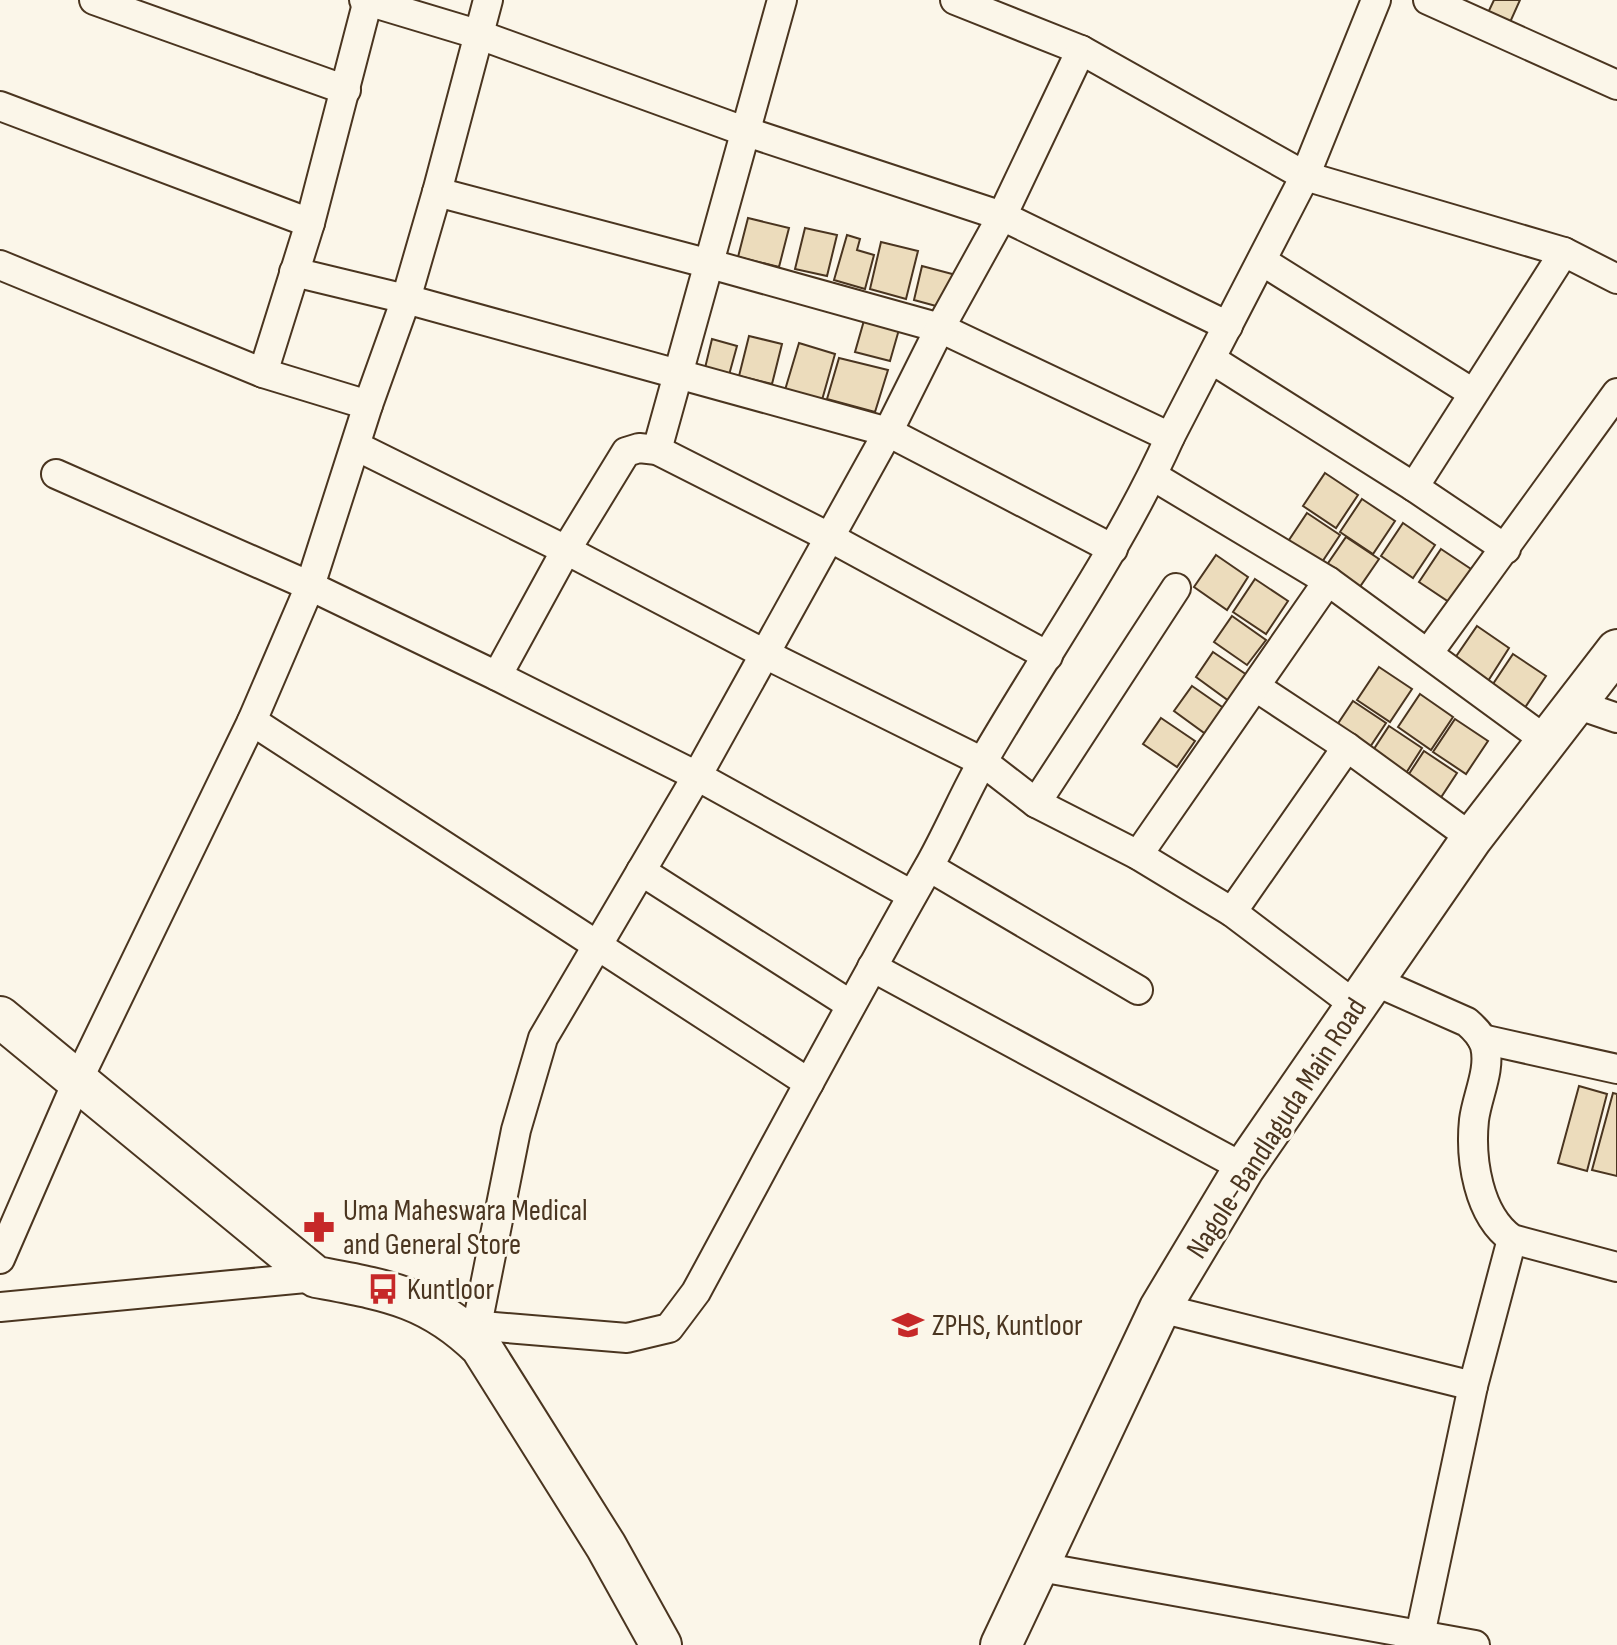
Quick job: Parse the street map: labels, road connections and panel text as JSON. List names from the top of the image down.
{
  "streets": {
    "street": ["Nagole-Bandlaguda Main Road"]
  },
  "places": {
    "pharmacy": ["Uma Maheswara Medical and General Store"],
    "bus stop": ["Kuntloor"],
    "school or university": ["ZPHS, Kuntloor"]
  }
}
